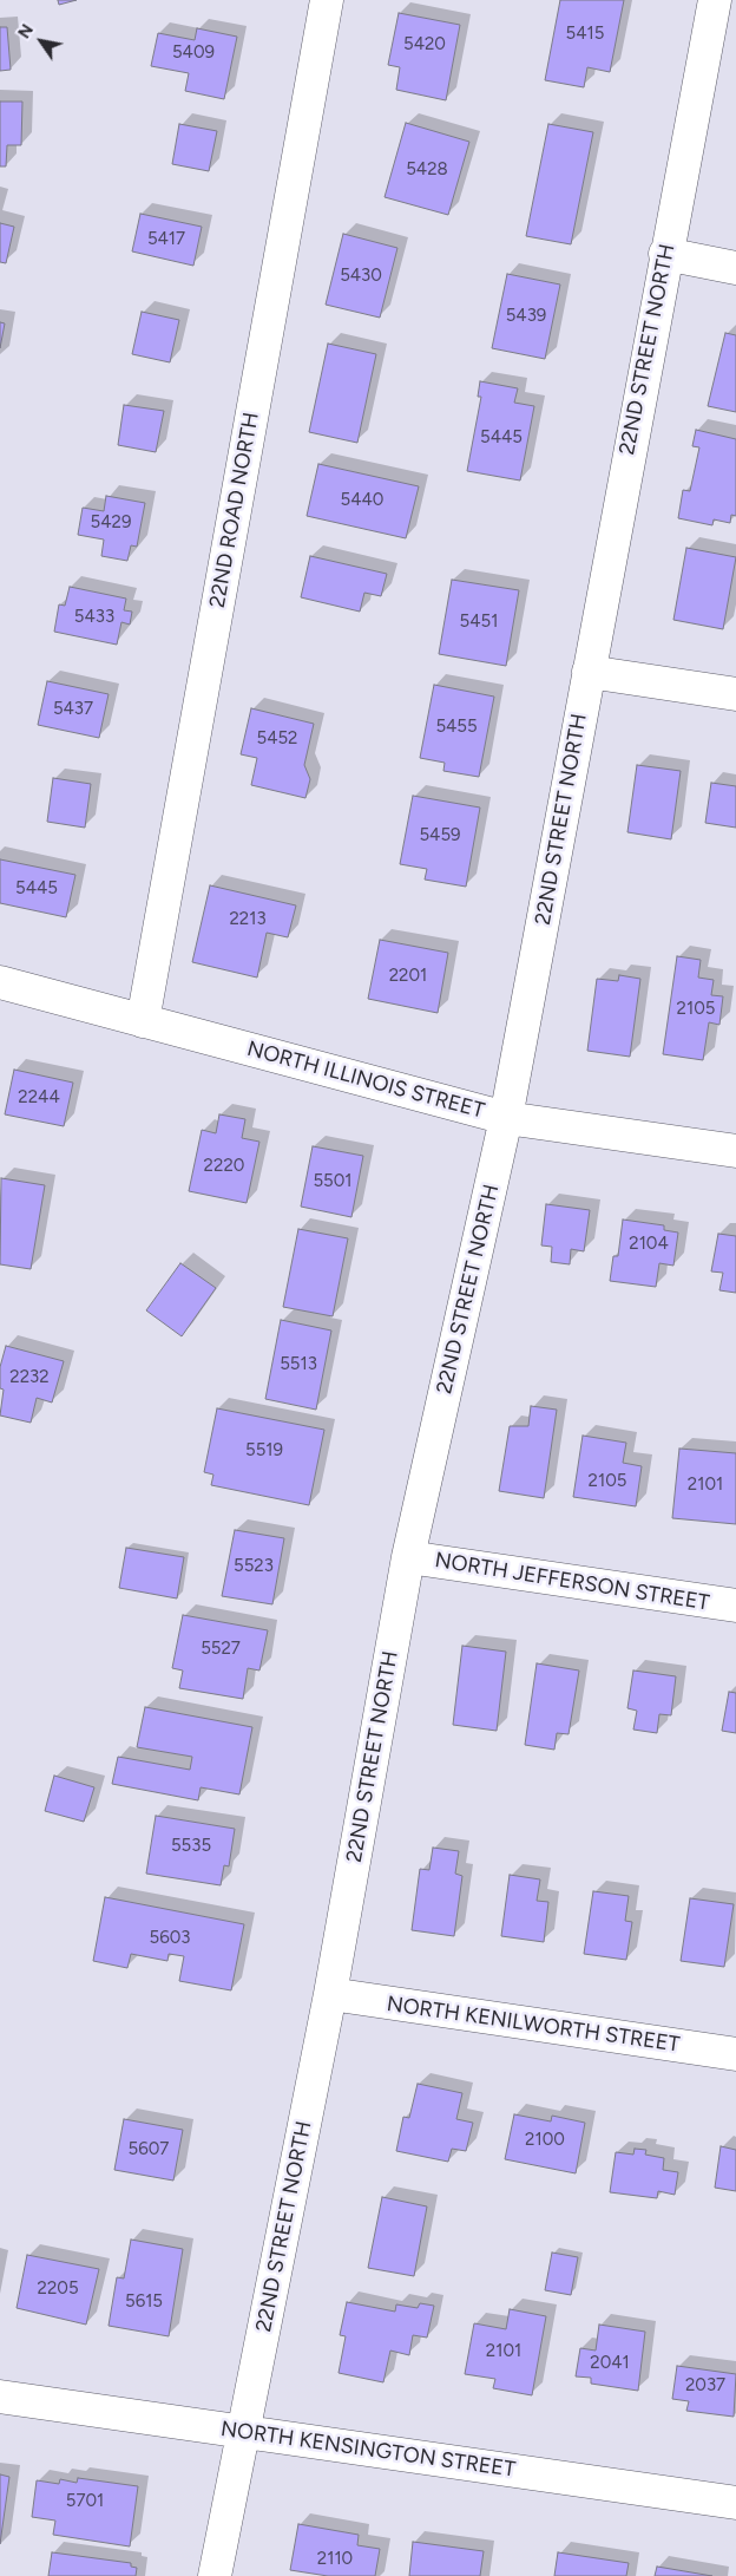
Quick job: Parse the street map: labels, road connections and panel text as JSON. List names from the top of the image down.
{
  "streets": {
    "street": [
      "22ND STREET NORTH",
      "22ND ROAD NORTH",
      "NORTH ILLINOIS STREET",
      "NORTH JEFFERSON STREET",
      "NORTH KENILWORTH STREET",
      "NORTH KENSINGTON STREET"
    ]
  },
  "crossings": [
    ["22ND STREET NORTH", "NORTH ILLINOIS STREET"],
    ["22ND STREET NORTH", "NORTH JEFFERSON STREET"],
    ["22ND STREET NORTH", "NORTH KENILWORTH STREET"],
    ["22ND STREET NORTH", "NORTH KENSINGTON STREET"],
    ["22ND ROAD NORTH", "NORTH ILLINOIS STREET"]
  ],
  "house_numbers": [
    "5415",
    "5420",
    "5409",
    "5428",
    "5417",
    "5430",
    "5439",
    "5445",
    "5440",
    "5429",
    "5433",
    "5451",
    "5437",
    "5455",
    "5452",
    "5459",
    "5445",
    "2213",
    "2201",
    "2105",
    "2244",
    "2220",
    "5501",
    "2104",
    "5513",
    "2232",
    "5519",
    "2105",
    "2101",
    "5523",
    "5527",
    "5535",
    "5603",
    "2100",
    "5607",
    "2205",
    "5615",
    "2101",
    "2041",
    "2037",
    "5701",
    "2110"
  ],
  "north": "top left"
}
